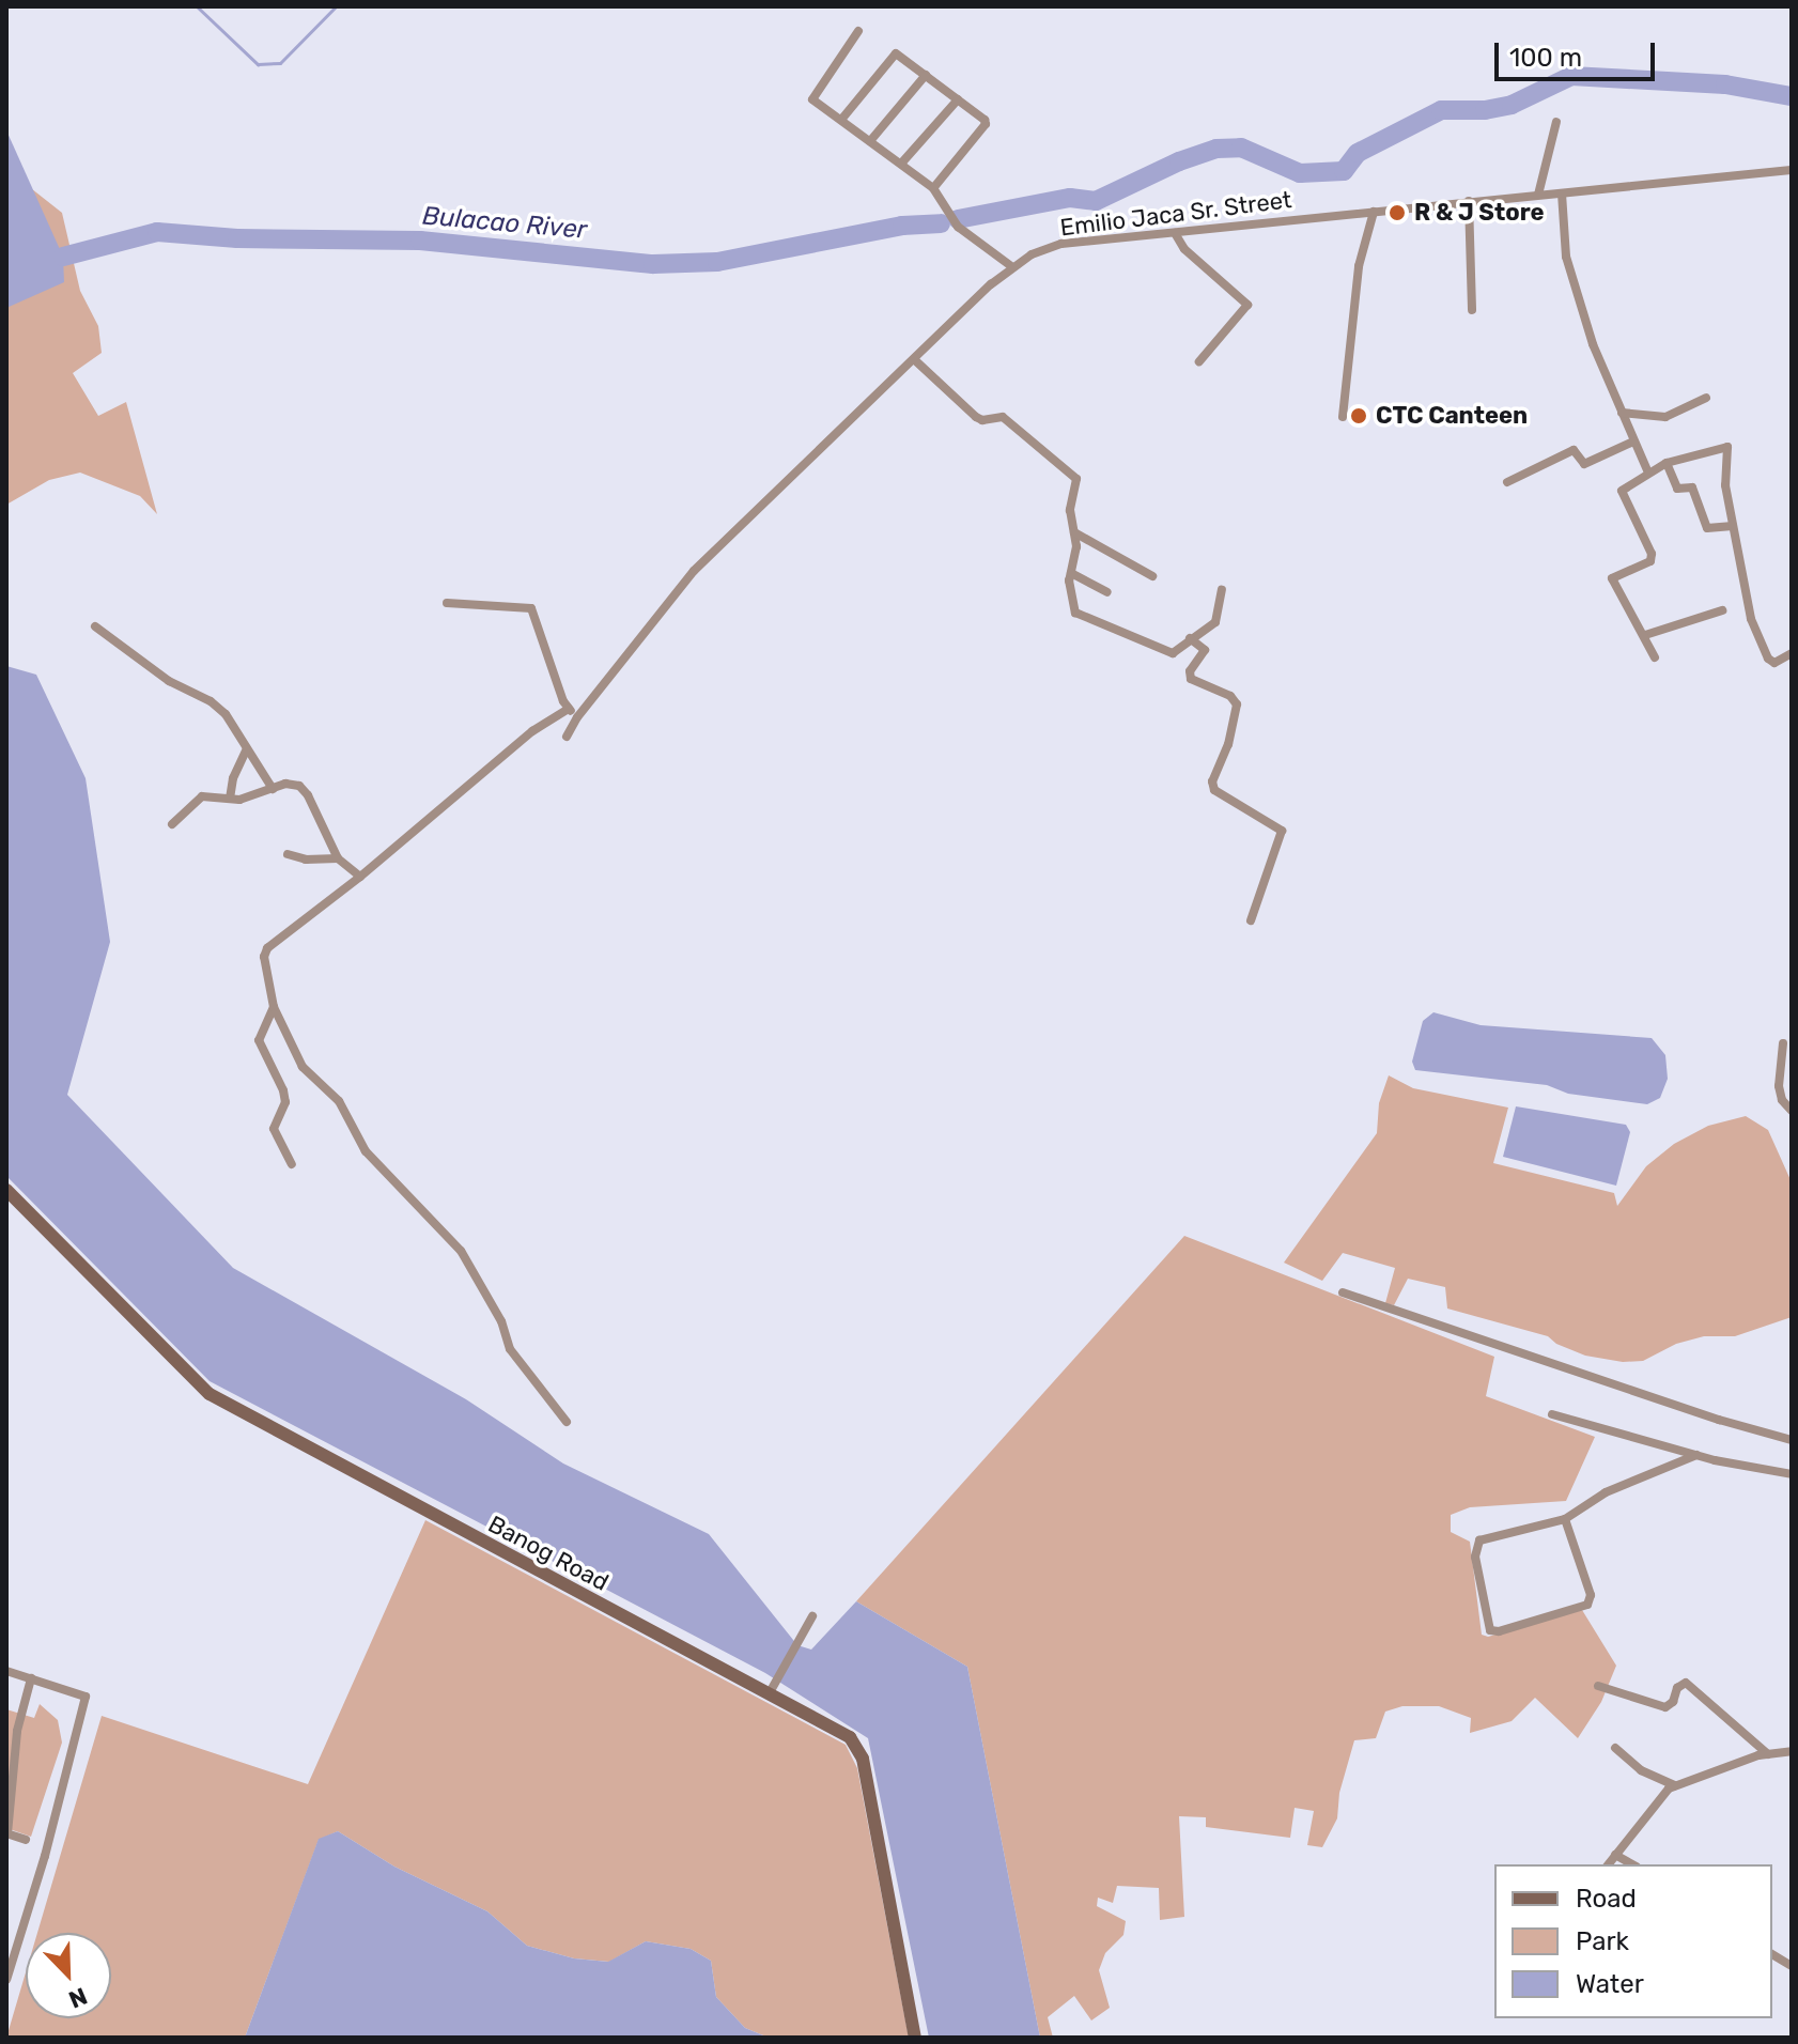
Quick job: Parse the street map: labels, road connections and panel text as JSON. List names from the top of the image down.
{
  "streets": {
    "street": ["Emilio Jaca Sr. Street", "Banog Road"]
  },
  "water": ["Bulacao River"],
  "places": ["R & J Store", "CTC Canteen"],
  "legend": ["Road", "Park", "Water"],
  "scale_bar": "100 m",
  "north": "bottom right"
}
